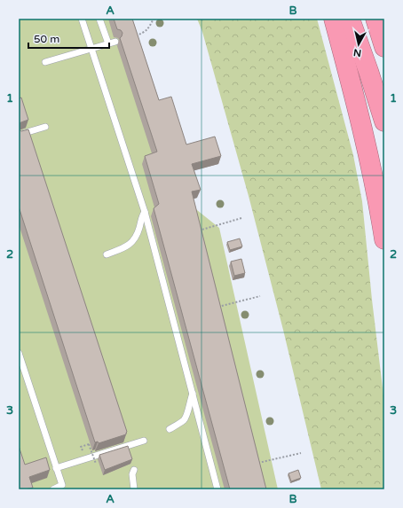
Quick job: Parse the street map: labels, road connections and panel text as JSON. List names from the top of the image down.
{
  "scale_bar": "50 m",
  "north": "bottom",
  "grid": {
    "columns": ["A", "B"],
    "rows": ["1", "2", "3"]
  }
}
